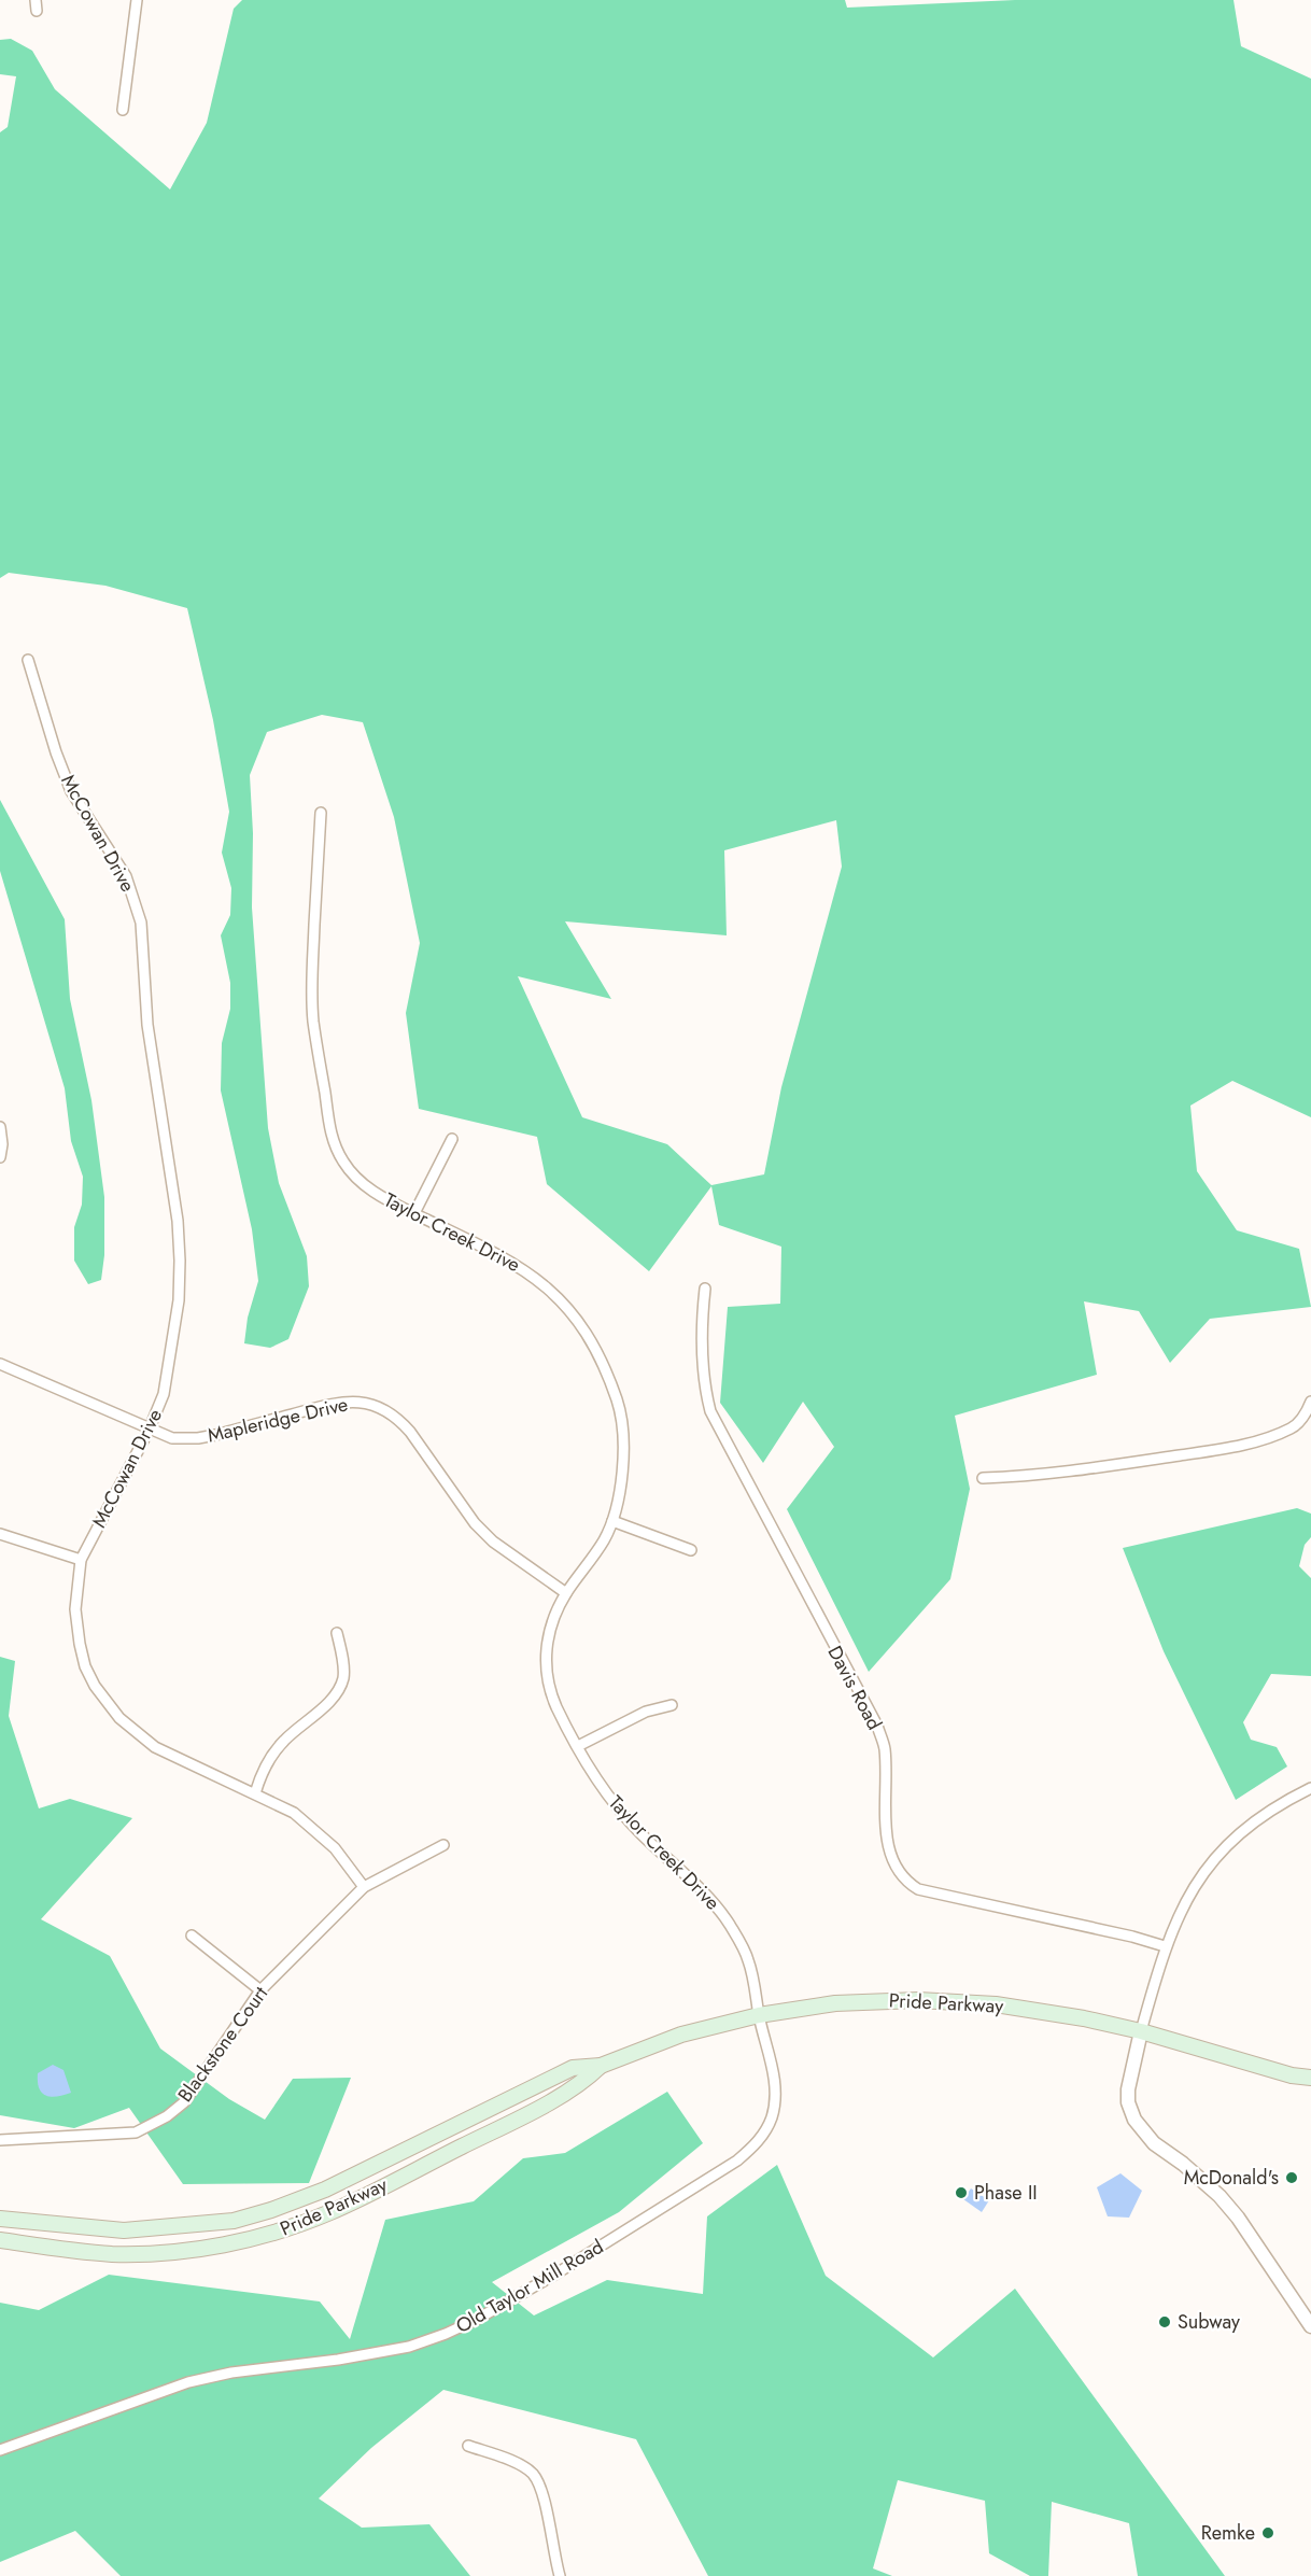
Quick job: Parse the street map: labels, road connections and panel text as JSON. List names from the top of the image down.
{
  "streets": {
    "main road": ["Pride Parkway"],
    "street": [
      "McCowan Drive",
      "Taylor Creek Drive",
      "Mapleridge Drive",
      "Davis Road",
      "Blackstone Court",
      "Old Taylor Mill Road"
    ]
  },
  "crossings": [
    ["McCowan Drive", "Mapleridge Drive"],
    ["McCowan Drive", "Blackstone Court"],
    ["Taylor Creek Drive", "Mapleridge Drive"],
    ["Taylor Creek Drive", "Pride Parkway"],
    ["Taylor Creek Drive", "Old Taylor Mill Road"],
    ["Pride Parkway", "Old Taylor Mill Road"]
  ],
  "places": [
    "McDonald's",
    "Phase II",
    "Subway",
    "Remke"
  ]
}
